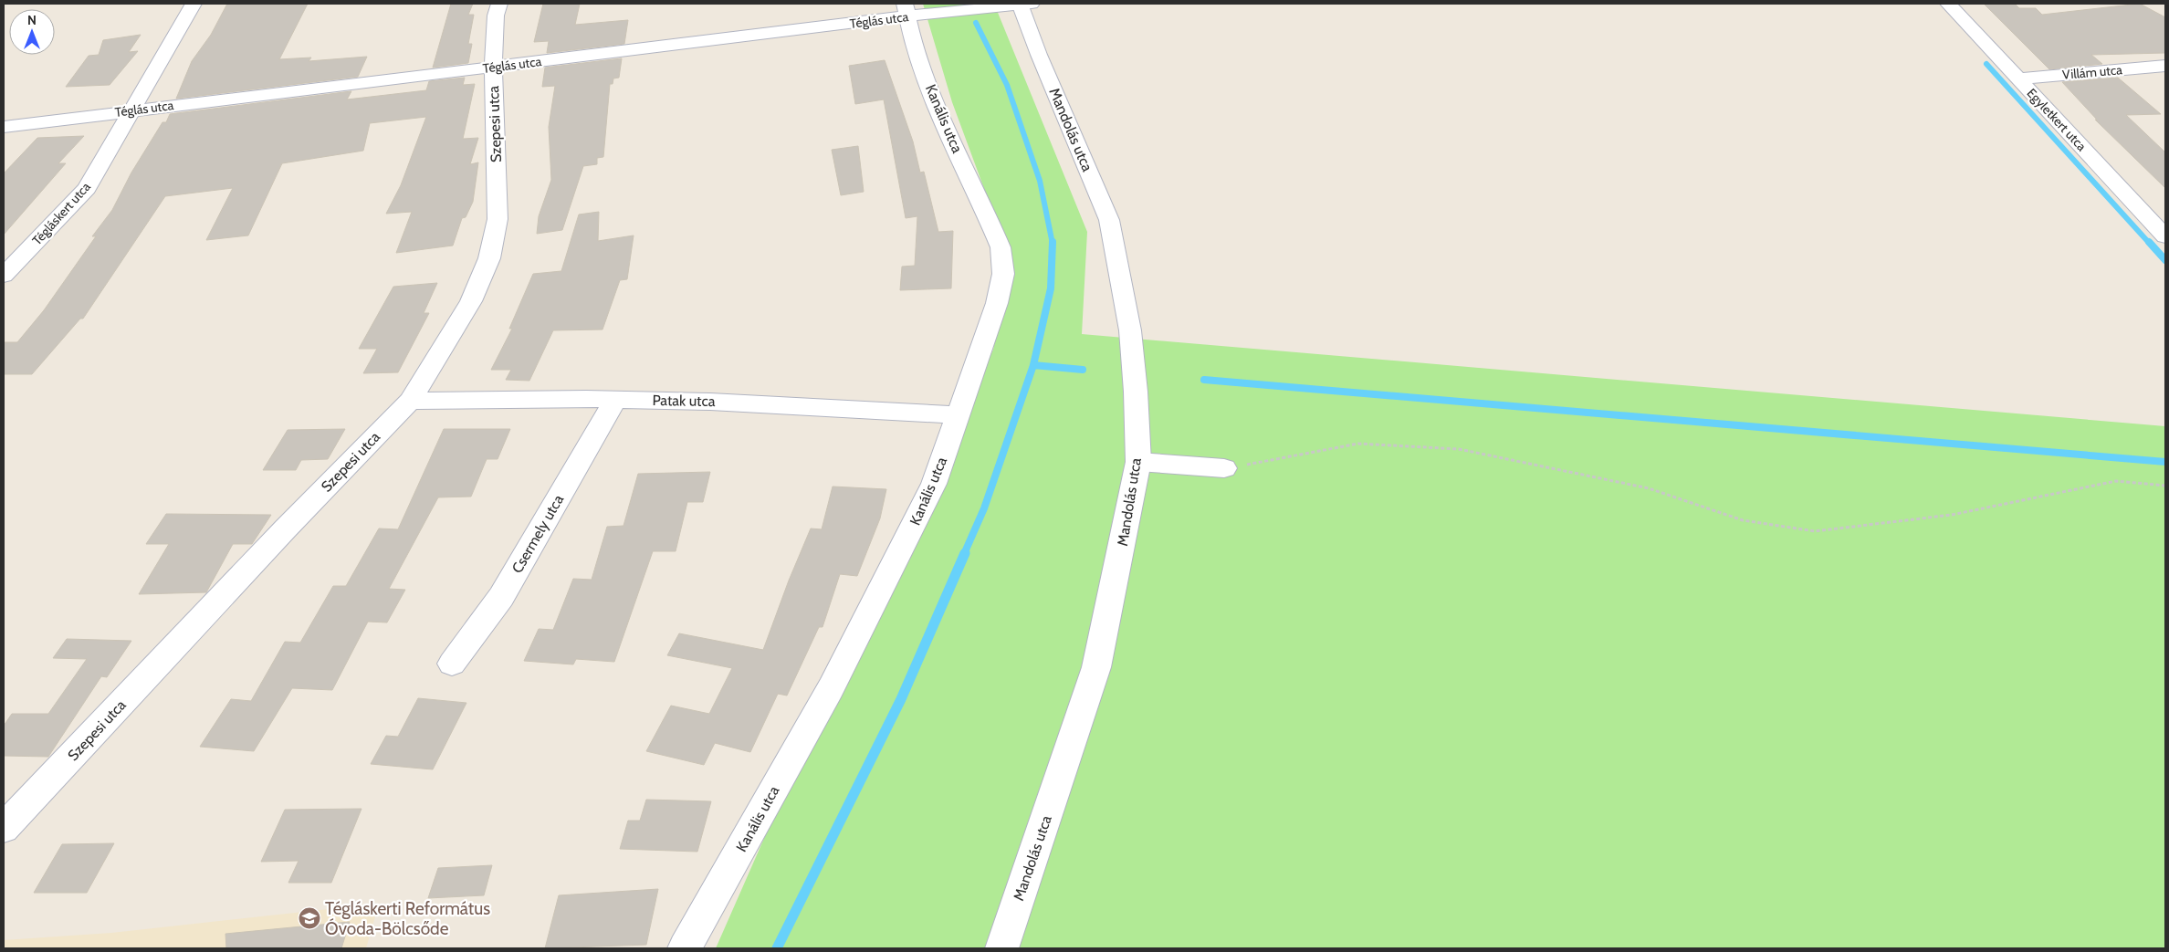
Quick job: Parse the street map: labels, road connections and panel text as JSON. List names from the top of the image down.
{
  "streets": {
    "street": [
      "Téglás utca",
      "Villám utca",
      "Kanális utca",
      "Egyletkert utca",
      "Szepesi utca",
      "Mandolás utca",
      "Tégláskert utca",
      "Patak utca",
      "Csermely utca"
    ]
  },
  "crossings": [
    ["Téglás utca", "Kanális utca"],
    ["Téglás utca", "Szepesi utca"],
    ["Téglás utca", "Mandolás utca"],
    ["Téglás utca", "Tégláskert utca"],
    ["Villám utca", "Egyletkert utca"],
    ["Kanális utca", "Patak utca"],
    ["Szepesi utca", "Patak utca"],
    ["Patak utca", "Csermely utca"]
  ],
  "places": {
    "school or university": ["Tégláskerti Református Óvoda-Bölcsőde"]
  },
  "north": "top"
}
